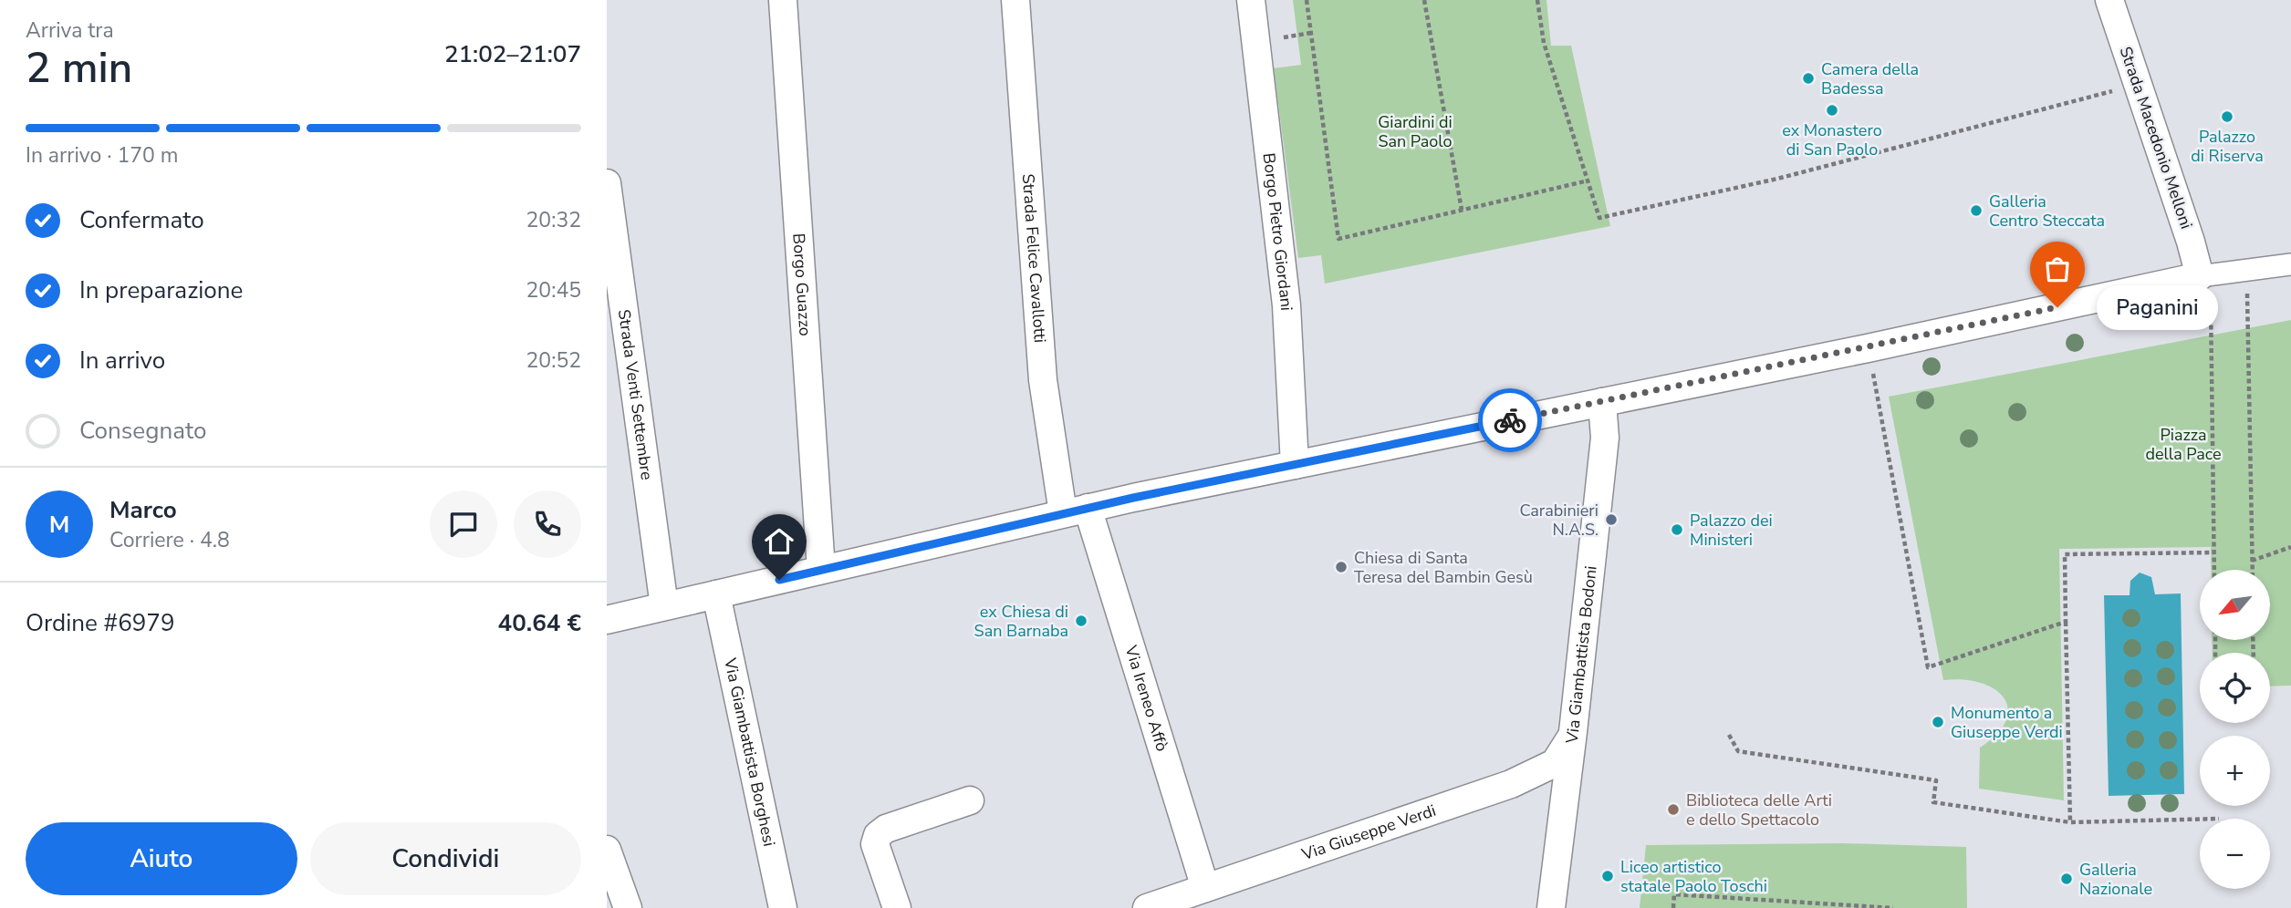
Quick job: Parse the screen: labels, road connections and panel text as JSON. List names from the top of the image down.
{
  "streets": {
    "street": [
      "Strada Macedonio Melloni",
      "Borgo Pietro Giordani",
      "Strada Felice Cavallotti",
      "Borgo Guazzo",
      "Strada Venti Settembre",
      "Via Giambattista Bodoni",
      "Via Ireneo Affò",
      "Via Giambattista Borghesi",
      "Via Giuseppe Verdi"
    ]
  },
  "crossings": [
    ["Strada Felice Cavallotti", "Via Ireneo Affò"],
    ["Via Giambattista Bodoni", "Via Giuseppe Verdi"],
    ["Via Ireneo Affò", "Via Giuseppe Verdi"]
  ],
  "parks": ["Giardini di San Paolo", "Piazza della Pace"],
  "places": [
    "Camera della Badessa",
    "ex Monastero di San Paolo",
    "Palazzo di Riserva",
    "Galleria Centro Steccata",
    "Paganini",
    "Carabinieri N.A.S.",
    "Palazzo dei Ministeri",
    "Chiesa di Santa Teresa del Bambin Gesù",
    "ex Chiesa di San Barnaba",
    "Monumento a Giuseppe Verdi",
    "Biblioteca delle Arti e dello Spettacolo",
    "Liceo artistico statale Paolo Toschi",
    "Galleria Nazionale"
  ],
  "north": "bottom left",
  "page": {
    "heading": ["2 min", "Arriva tra", "21:02–21:07"],
    "panel": [
      "Marco",
      "Corriere · 4.8",
      "Ordine #6979",
      "40.64 €"
    ],
    "bar": "In arrivo · 170 m",
    "list": [
      ["Confermato", "20:32"],
      ["In preparazione", "20:45"],
      ["In arrivo", "20:52"],
      "Consegnato"
    ],
    "bubble": "Paganini",
    "round": "M",
    "map_buttons": ["+", "−"],
    "buttons": ["Aiuto", "Condividi"]
  }
}
